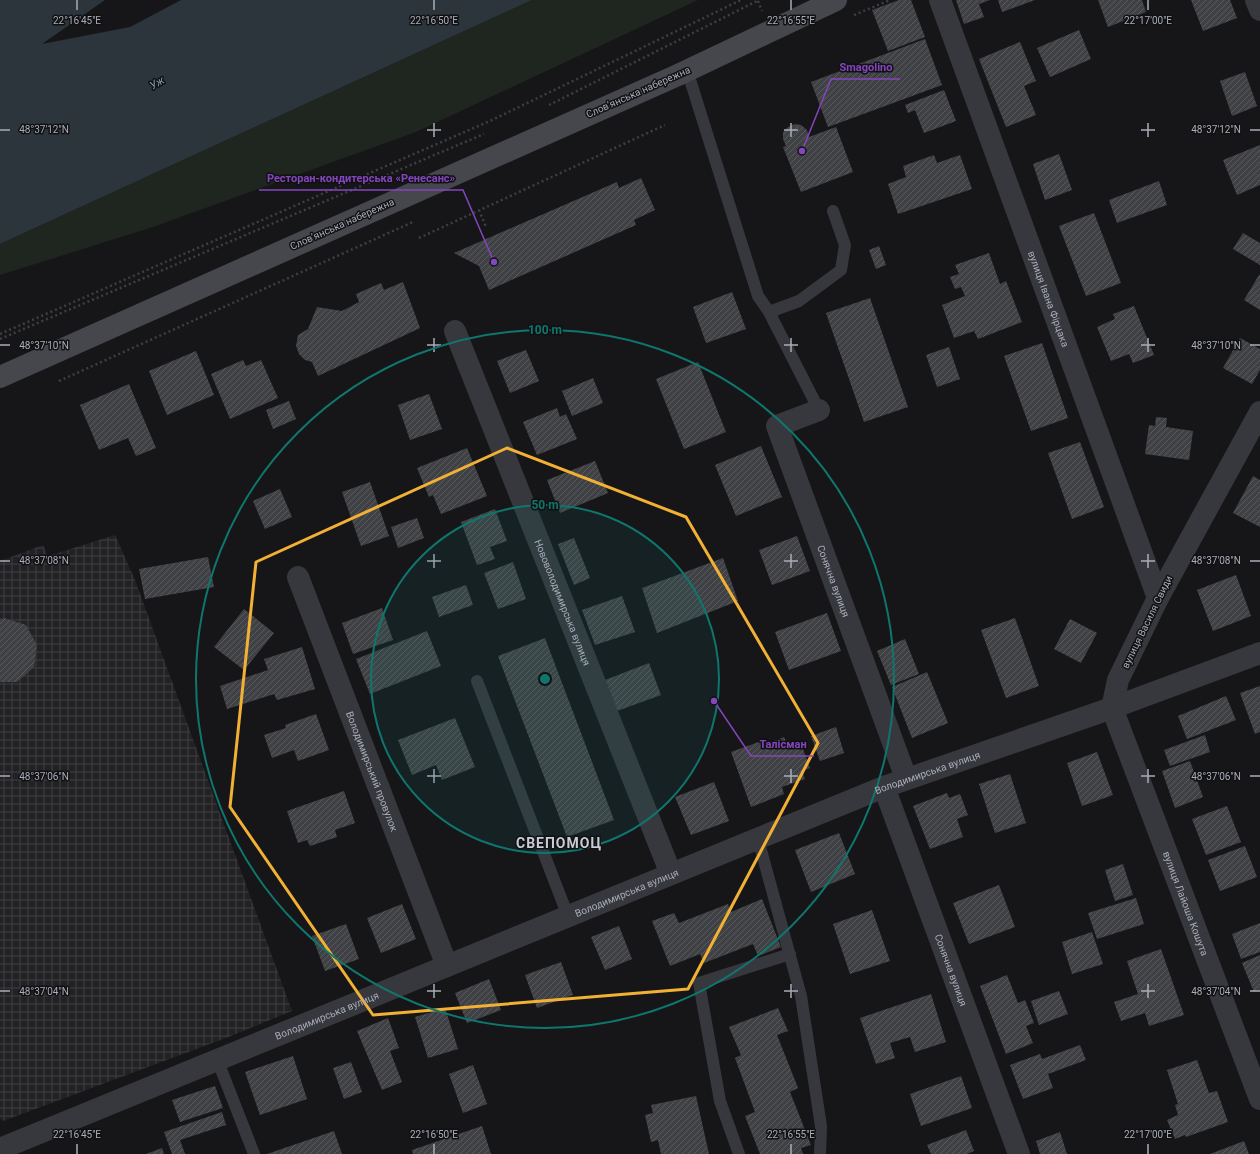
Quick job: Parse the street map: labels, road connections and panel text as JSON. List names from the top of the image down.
{
  "streets": {
    "street": [
      "Словʼянська набережна",
      "вулиця Івана Фірцака",
      "Сонячна вулиця",
      "Нововолодимирська вулиця",
      "вулиця Василя Свиди",
      "Володимирський провулок",
      "Володимирська вулиця",
      "вулиця Лайоша Кошута"
    ]
  },
  "crossings": [
    ["вулиця Івана Фірцака", "вулиця Василя Свиди"],
    ["Сонячна вулиця", "Володимирська вулиця"],
    ["Нововолодимирська вулиця", "Володимирська вулиця"],
    ["вулиця Василя Свиди", "Володимирська вулиця"],
    ["вулиця Василя Свиди", "вулиця Лайоша Кошута"],
    ["Володимирський провулок", "Володимирська вулиця"],
    ["Володимирська вулиця", "вулиця Лайоша Кошута"]
  ],
  "districts": ["СВЕПОМОЦ"],
  "water": ["Уж"],
  "places": ["Smagolino", "Ресторан-кондитерська «Ренесанс»", "Талісман"],
  "coordinates": [
    "22°16'45\"E",
    "22°16'50\"E",
    "22°16'55\"E",
    "22°17'00\"E",
    "48°37'12\"N",
    "48°37'10\"N",
    "48°37'08\"N",
    "48°37'06\"N",
    "48°37'04\"N"
  ],
  "rings": ["100 m", "50 m"]
}
